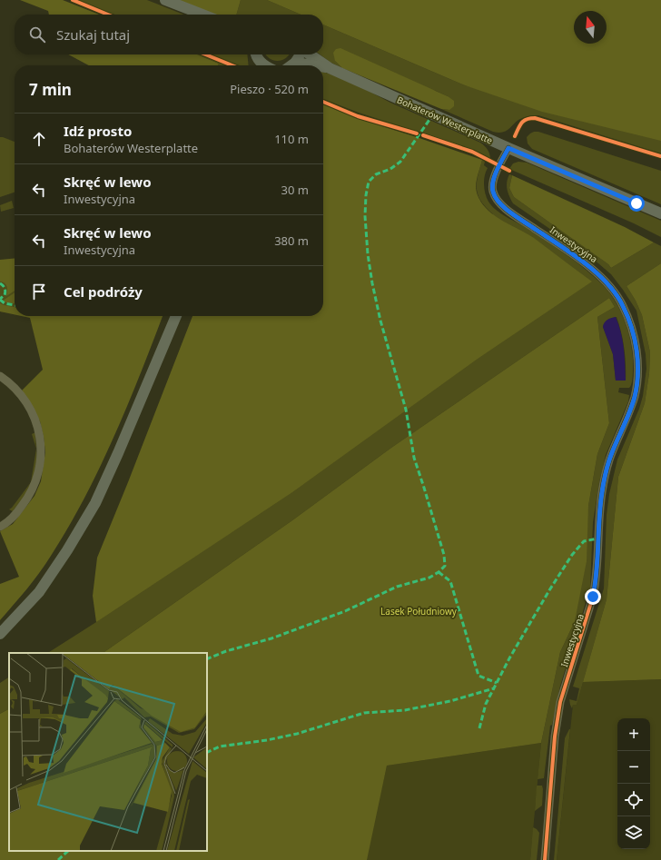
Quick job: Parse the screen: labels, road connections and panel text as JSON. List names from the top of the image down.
{
  "streets": {
    "main road": ["Bohaterów Westerplatte"],
    "street": ["Inwestycyjna"]
  },
  "crossings": [
    ["Bohaterów Westerplatte", "Inwestycyjna"]
  ],
  "parks": ["Lasek Południowy"],
  "north": "top",
  "page": {
    "search": "Szukaj tutaj",
    "heading": ["7 min", "Pieszo · 520 m"],
    "list": [
      ["Idź prosto", "Bohaterów Westerplatte", "110 m"],
      ["Skręć w lewo", "Inwestycyjna", "30 m"],
      ["Skręć w lewo", "Inwestycyjna", "380 m"],
      "Cel podróży"
    ],
    "map_buttons": ["+", "−"]
  }
}
